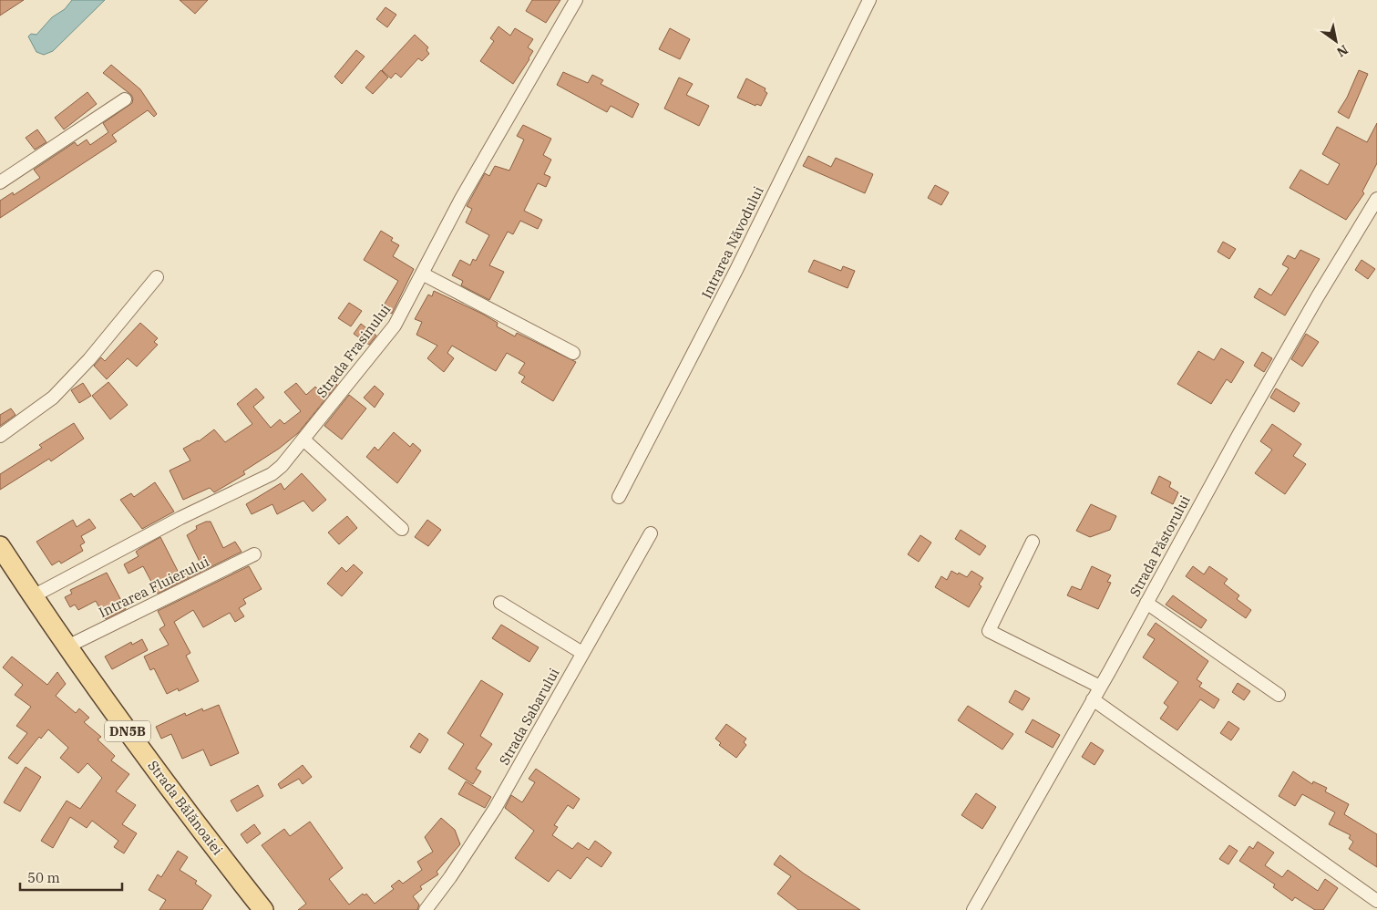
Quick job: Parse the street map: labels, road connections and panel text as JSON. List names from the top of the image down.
{
  "streets": {
    "main road": ["DN5B", "Strada Bălănoaiei"],
    "street": [
      "Intrarea Năvodului",
      "Strada Frasinului",
      "Strada Păstorului",
      "Intrarea Fluierului",
      "Strada Sabarului"
    ]
  },
  "crossings": [
    ["Strada Frasinului", "Strada Bălănoaiei"],
    ["Intrarea Fluierului", "Strada Bălănoaiei"]
  ],
  "scale_bar": "50 m",
  "north": "bottom right"
}
